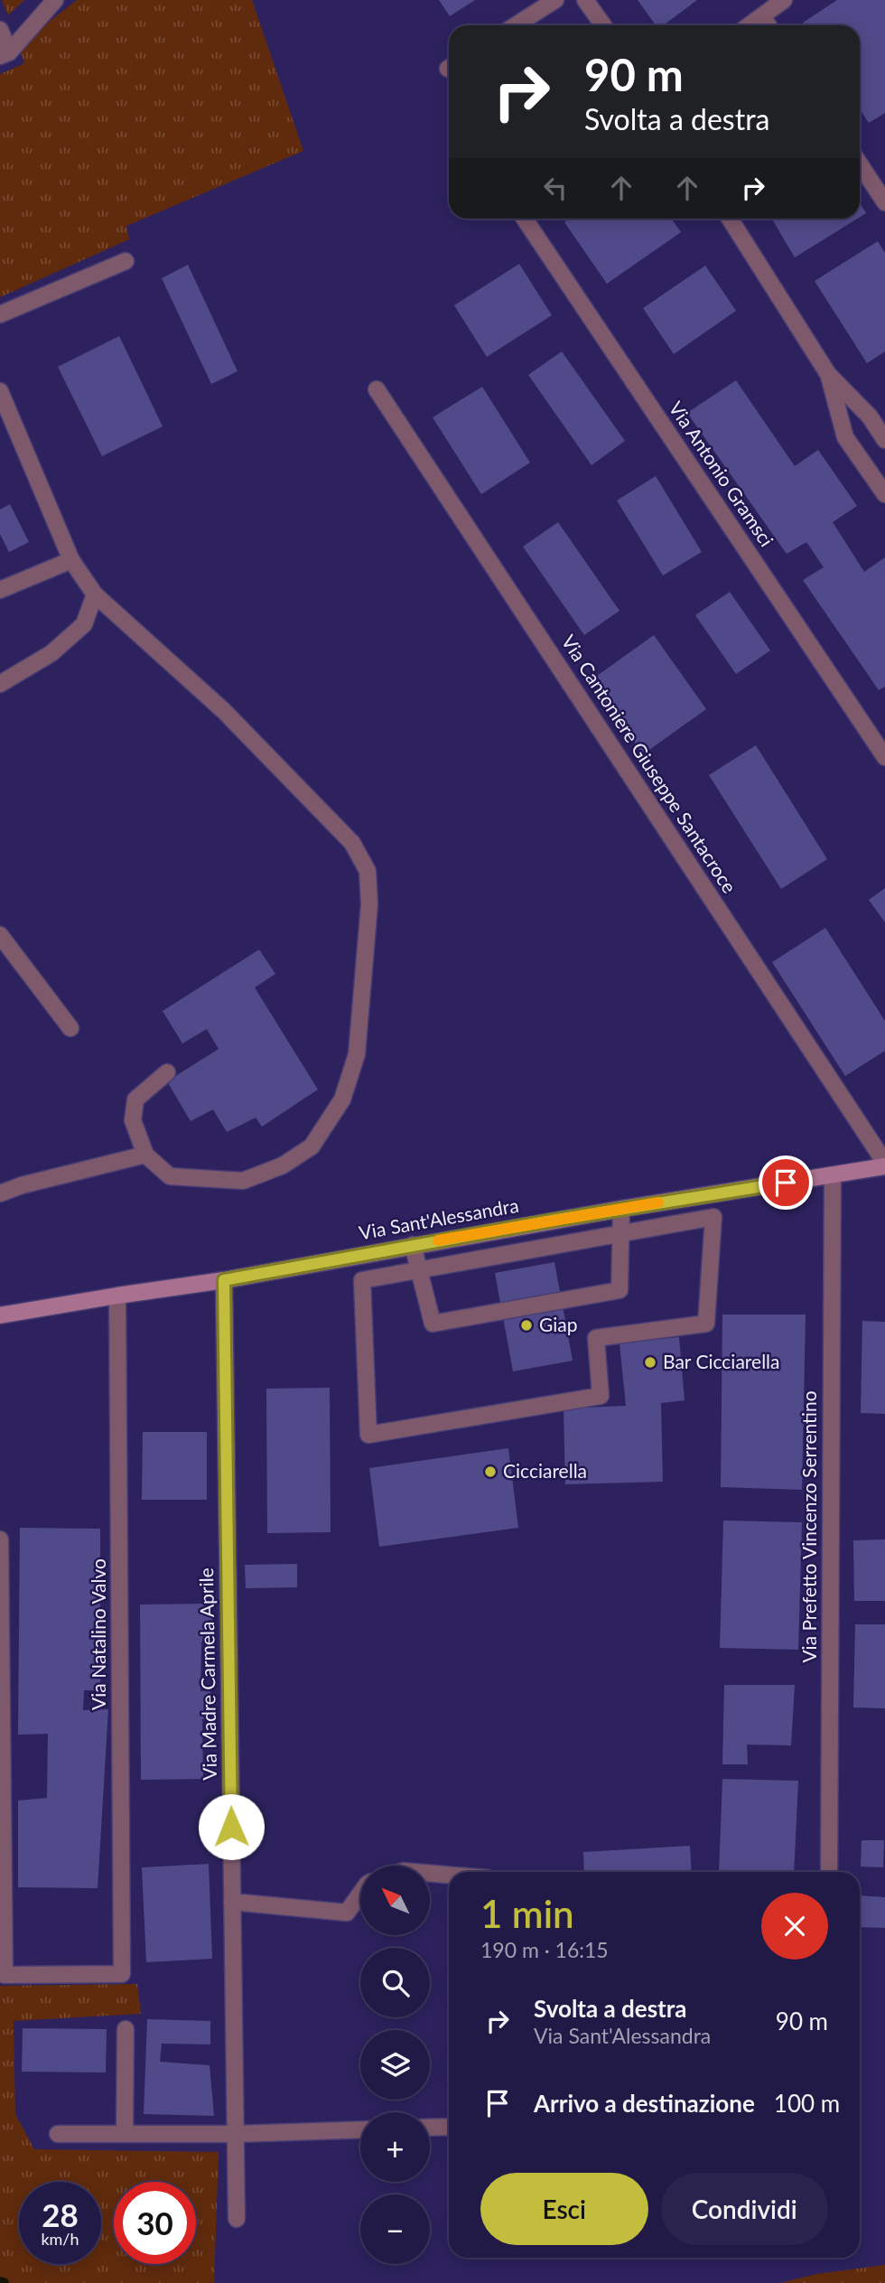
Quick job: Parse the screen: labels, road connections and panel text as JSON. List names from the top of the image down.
{
  "streets": {
    "street": [
      "Via Antonio Gramsci",
      "Via Cantoniere Giuseppe Santacroce",
      "Via Sant'Alessandra",
      "Via Prefetto Vincenzo Serrentino",
      "Via Natalino Valvo",
      "Via Madre Carmela Aprile"
    ]
  },
  "crossings": [
    ["Via Cantoniere Giuseppe Santacroce", "Via Sant'Alessandra"],
    ["Via Sant'Alessandra", "Via Prefetto Vincenzo Serrentino"],
    ["Via Sant'Alessandra", "Via Natalino Valvo"],
    ["Via Sant'Alessandra", "Via Madre Carmela Aprile"]
  ],
  "places": ["Giap", "Bar Cicciarella", "Cicciarella"],
  "north": "top left",
  "page": {
    "turn": ["90 m", "Svolta a destra"],
    "map_buttons": ["+", "−"],
    "heading": ["1 min", "190 m · 16:15"],
    "list": [
      {
        "name": "Svolta a destra",
        "note": "Via Sant'Alessandra",
        "value": "90 m"
      },
      {
        "name": "Arrivo a destinazione",
        "value": "100 m"
      }
    ],
    "buttons": ["Esci", "Condividi"],
    "speed": "28 km/h",
    "limit": "30"
  }
}
